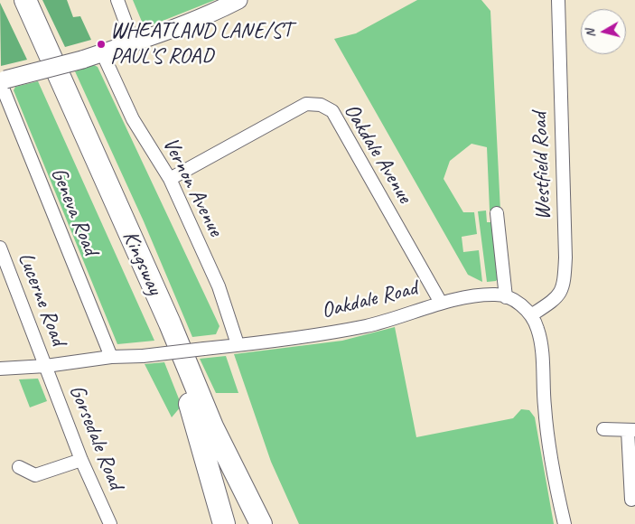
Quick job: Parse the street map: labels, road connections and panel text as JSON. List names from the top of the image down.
{
  "streets": {
    "highway": ["Kingsway"],
    "street": [
      "Oakdale Avenue",
      "Westfield Road",
      "Vernon Avenue",
      "Geneva Road",
      "Lucerne Road",
      "Oakdale Road",
      "Gorsedale Road"
    ]
  },
  "crossings": [
    ["Oakdale Avenue", "Vernon Avenue"],
    ["Oakdale Avenue", "Oakdale Road"],
    ["Westfield Road", "Oakdale Road"],
    ["Vernon Avenue", "Oakdale Road"],
    ["Geneva Road", "Oakdale Road"],
    ["Lucerne Road", "Oakdale Road"],
    ["Lucerne Road", "Gorsedale Road"],
    ["Oakdale Road", "Gorsedale Road"]
  ],
  "places": ["WHEATLAND LANE/ST PAUL'S ROAD"],
  "north": "left"
}
